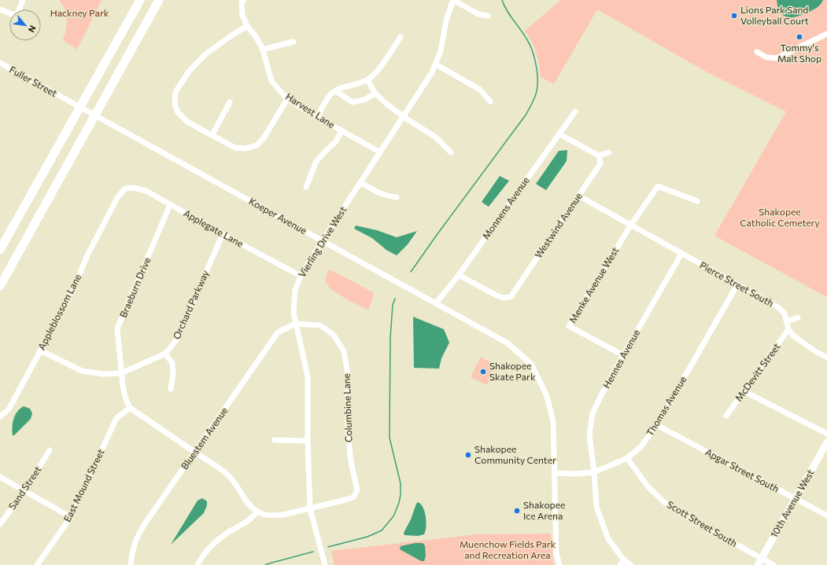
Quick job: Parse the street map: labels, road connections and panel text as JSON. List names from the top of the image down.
{
  "streets": {
    "main road": ["10th Avenue West"],
    "street": [
      "Fuller Street",
      "Harvest Lane",
      "Monnens Avenue",
      "Koeper Avenue",
      "Westwind Avenue",
      "Applegate Lane",
      "Vierling Drive West",
      "Pierce Street South",
      "Menke Avenue West",
      "Braeburn Drive",
      "Orchard Parkway",
      "Appleblossom Lane",
      "Hennes Avenue",
      "McDevitt Street",
      "Thomas Avenue",
      "Columbine Lane",
      "Bluestem Avenue",
      "Apgar Street South",
      "East Mound Street",
      "Sand Street",
      "Scott Street South"
    ]
  },
  "crossings": [
    ["Fuller Street", "Koeper Avenue"],
    ["Harvest Lane", "Vierling Drive West"],
    ["Monnens Avenue", "Koeper Avenue"],
    ["Monnens Avenue", "Westwind Avenue"],
    ["Koeper Avenue", "Vierling Drive West"],
    ["Koeper Avenue", "Thomas Avenue"],
    ["Westwind Avenue", "Pierce Street South"],
    ["Applegate Lane", "Vierling Drive West"],
    ["Applegate Lane", "Braeburn Drive"],
    ["Applegate Lane", "Orchard Parkway"],
    ["Applegate Lane", "Appleblossom Lane"],
    ["Vierling Drive West", "Columbine Lane"],
    ["Vierling Drive West", "Bluestem Avenue"],
    ["Pierce Street South", "Menke Avenue West"],
    ["Pierce Street South", "Hennes Avenue"],
    ["Pierce Street South", "McDevitt Street"],
    ["Pierce Street South", "Thomas Avenue"],
    ["Menke Avenue West", "Hennes Avenue"],
    ["Braeburn Drive", "Orchard Parkway"],
    ["Braeburn Drive", "East Mound Street"],
    ["Orchard Parkway", "Appleblossom Lane"],
    ["Hennes Avenue", "Thomas Avenue"],
    ["Thomas Avenue", "Apgar Street South"],
    ["Thomas Avenue", "Scott Street South"],
    ["Columbine Lane", "Bluestem Avenue"],
    ["Apgar Street South", "10th Avenue West"],
    ["10th Avenue West", "Scott Street South"]
  ],
  "parks": ["Hackney Park", "Shakopee Catholic Cemetery", "Muenchow Fields Park and Recreation Area"],
  "places": [
    "Lions Park Sand Volleyball Court",
    "Tommy's Malt Shop",
    "Shakopee Skate Park",
    "Shakopee Community Center",
    "Shakopee Ice Arena"
  ],
  "north": "bottom right"
}
